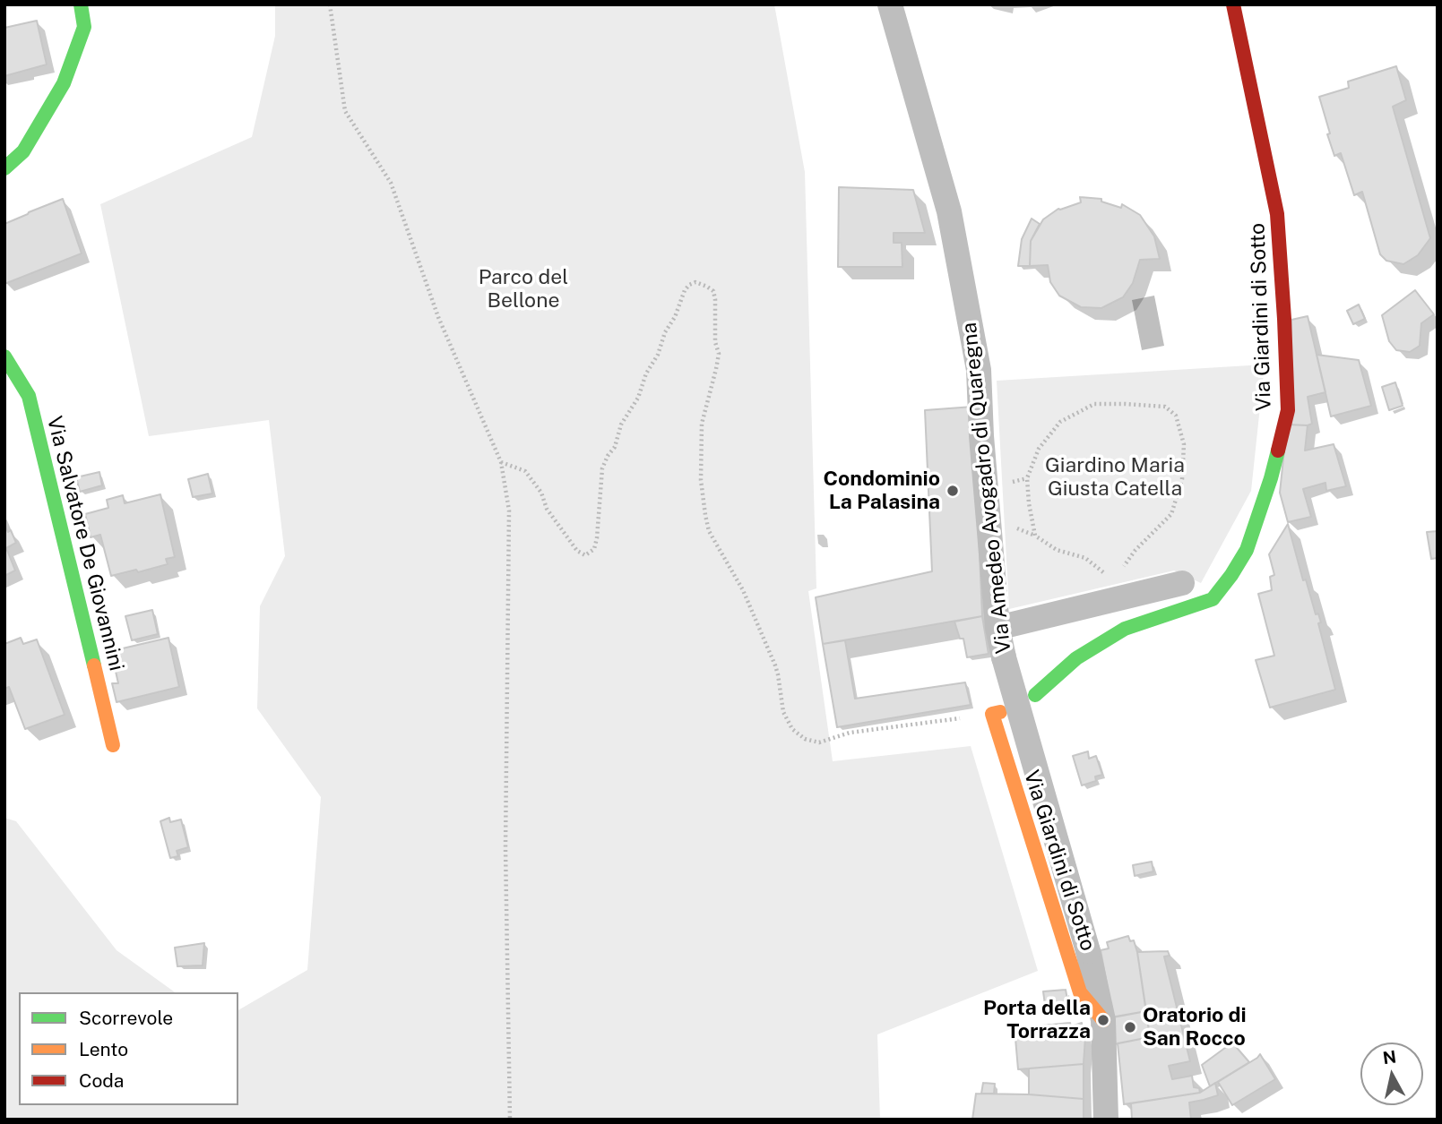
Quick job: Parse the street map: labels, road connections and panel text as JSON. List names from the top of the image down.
{
  "streets": {
    "street": ["Via Giardini di Sotto", "Via Amedeo Avogadro di Quaregna", "Via Salvatore De Giovannini"]
  },
  "crossings": [
    ["Via Giardini di Sotto", "Via Amedeo Avogadro di Quaregna"]
  ],
  "parks": ["Parco del Bellone", "Giardino Maria Giusta Catella"],
  "places": ["Condominio La Palasina", "Porta della Torrazza", "Oratorio di San Rocco"],
  "legend": ["Scorrevole", "Lento", "Coda"],
  "north": "top"
}
